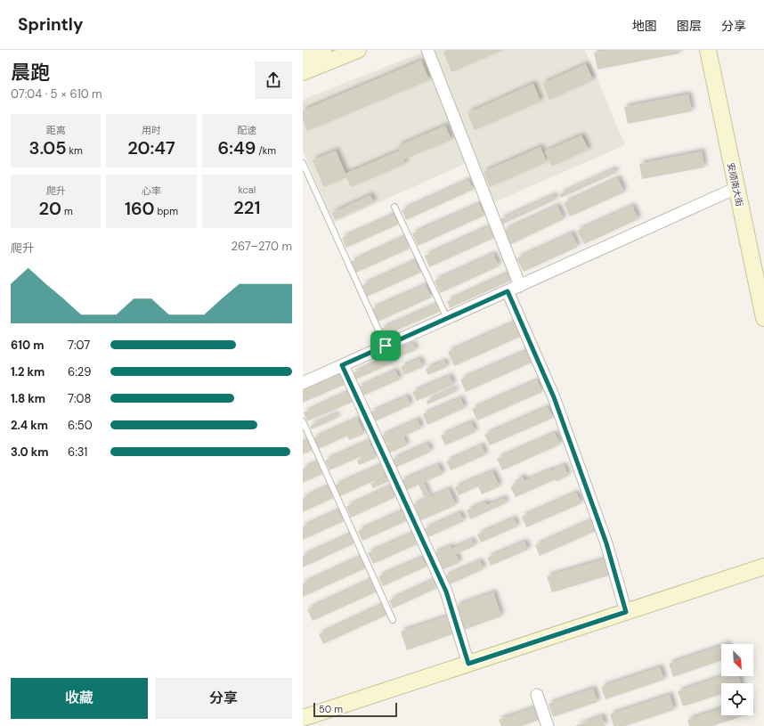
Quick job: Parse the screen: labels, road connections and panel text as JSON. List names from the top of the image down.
{
  "streets": {
    "street": ["安顺南大街"]
  },
  "scale_bar": "50 m",
  "north": "bottom right",
  "page": {
    "header": "Sprintly",
    "nav": ["地图", "图层", "分享"],
    "heading": ["晨跑", "07:04 · 5 × 610 m"],
    "stats": [
      ["距离", "3.05 km"],
      ["用时", "20:47"],
      ["配速", "6:49 /km"],
      ["爬升", "20 m"],
      ["心率", "160 bpm"],
      ["kcal", "221"]
    ],
    "chart": ["爬升", "267–270 m"],
    "list": [
      {
        "name": "610 m",
        "note": "7:07"
      },
      {
        "name": "1.2 km",
        "note": "6:29"
      },
      {
        "name": "1.8 km",
        "note": "7:08"
      },
      {
        "name": "2.4 km",
        "note": "6:50"
      },
      {
        "name": "3.0 km",
        "note": "6:31"
      }
    ],
    "buttons": ["收藏", "分享"],
    "scale": "50 m"
  }
}
